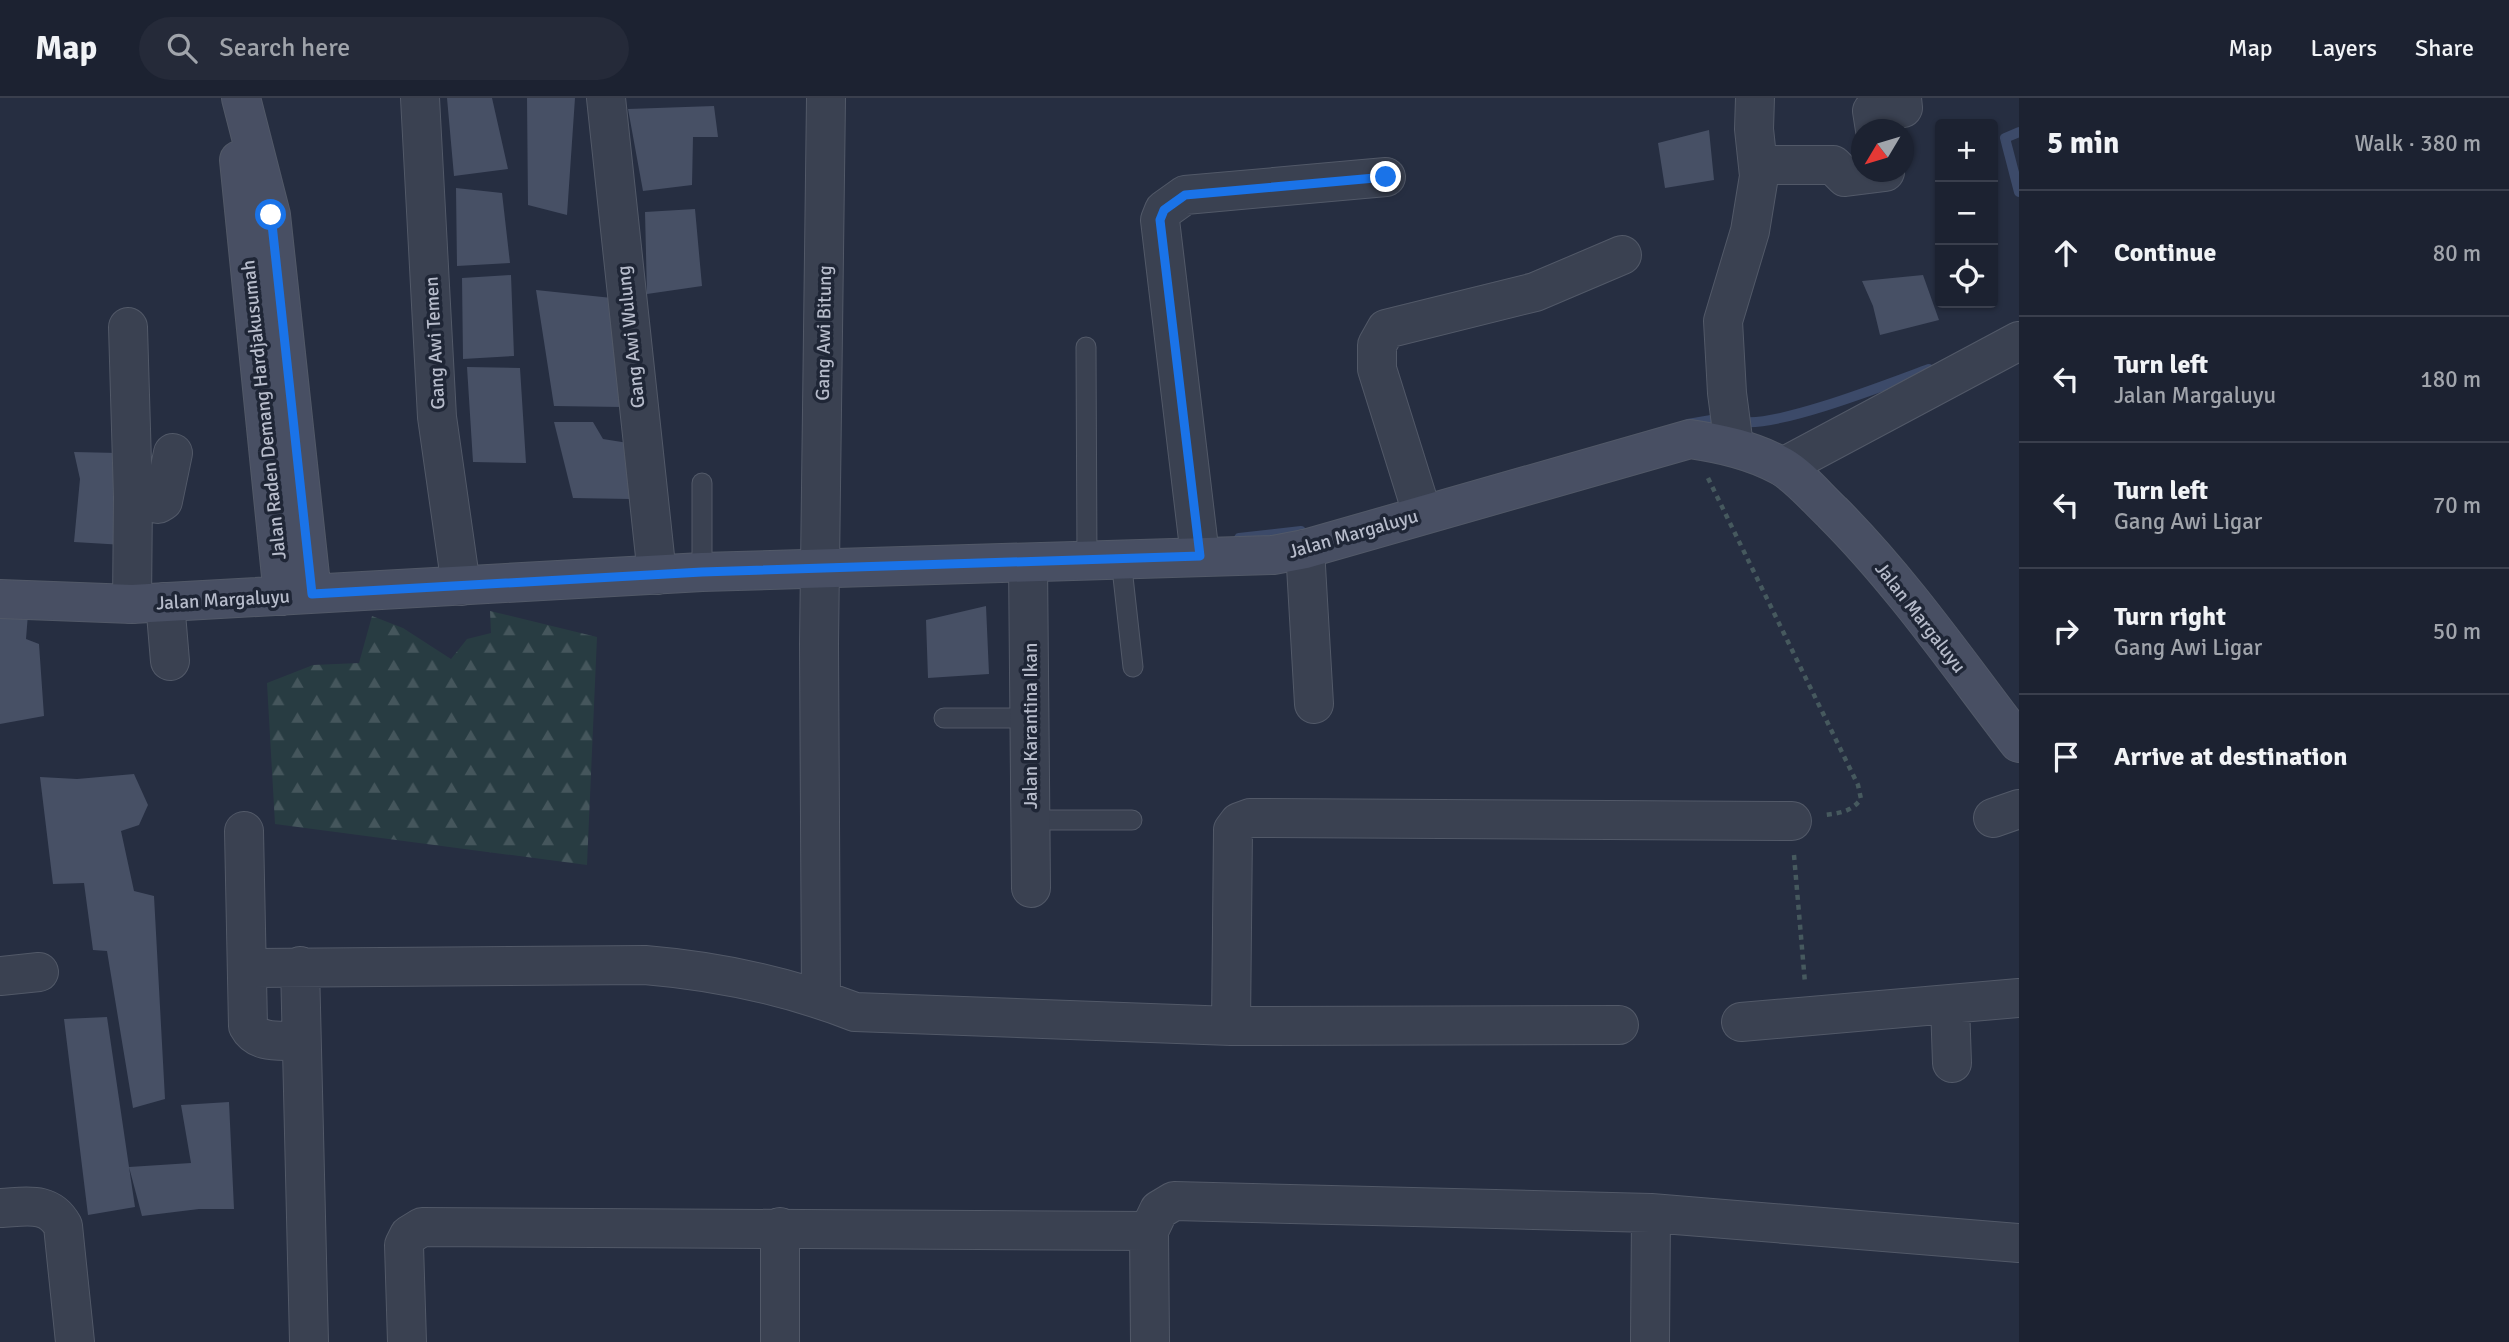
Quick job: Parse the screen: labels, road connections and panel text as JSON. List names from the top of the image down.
{
  "streets": {
    "main road": ["Jalan Raden Demang Hardjakusumah", "Jalan Margaluyu"],
    "street": [
      "Gang Awi Bitung",
      "Gang Awi Wulung",
      "Gang Awi Temen",
      "Jalan Karantina Ikan"
    ]
  },
  "crossings": [
    ["Gang Awi Bitung", "Jalan Margaluyu"],
    ["Gang Awi Wulung", "Jalan Margaluyu"],
    ["Gang Awi Temen", "Jalan Margaluyu"],
    ["Jalan Raden Demang Hardjakusumah", "Jalan Margaluyu"],
    ["Jalan Margaluyu", "Jalan Karantina Ikan"]
  ],
  "north": "bottom left",
  "page": {
    "header": "Map",
    "search": "Search here",
    "nav": ["Map", "Layers", "Share"],
    "heading": ["5 min", "Walk · 380 m"],
    "map_buttons": ["+", "−"],
    "list": [
      ["Continue", "80 m"],
      ["Turn left", "Jalan Margaluyu", "180 m"],
      ["Turn left", "Gang Awi Ligar", "70 m"],
      ["Turn right", "Gang Awi Ligar", "50 m"],
      "Arrive at destination"
    ]
  }
}
